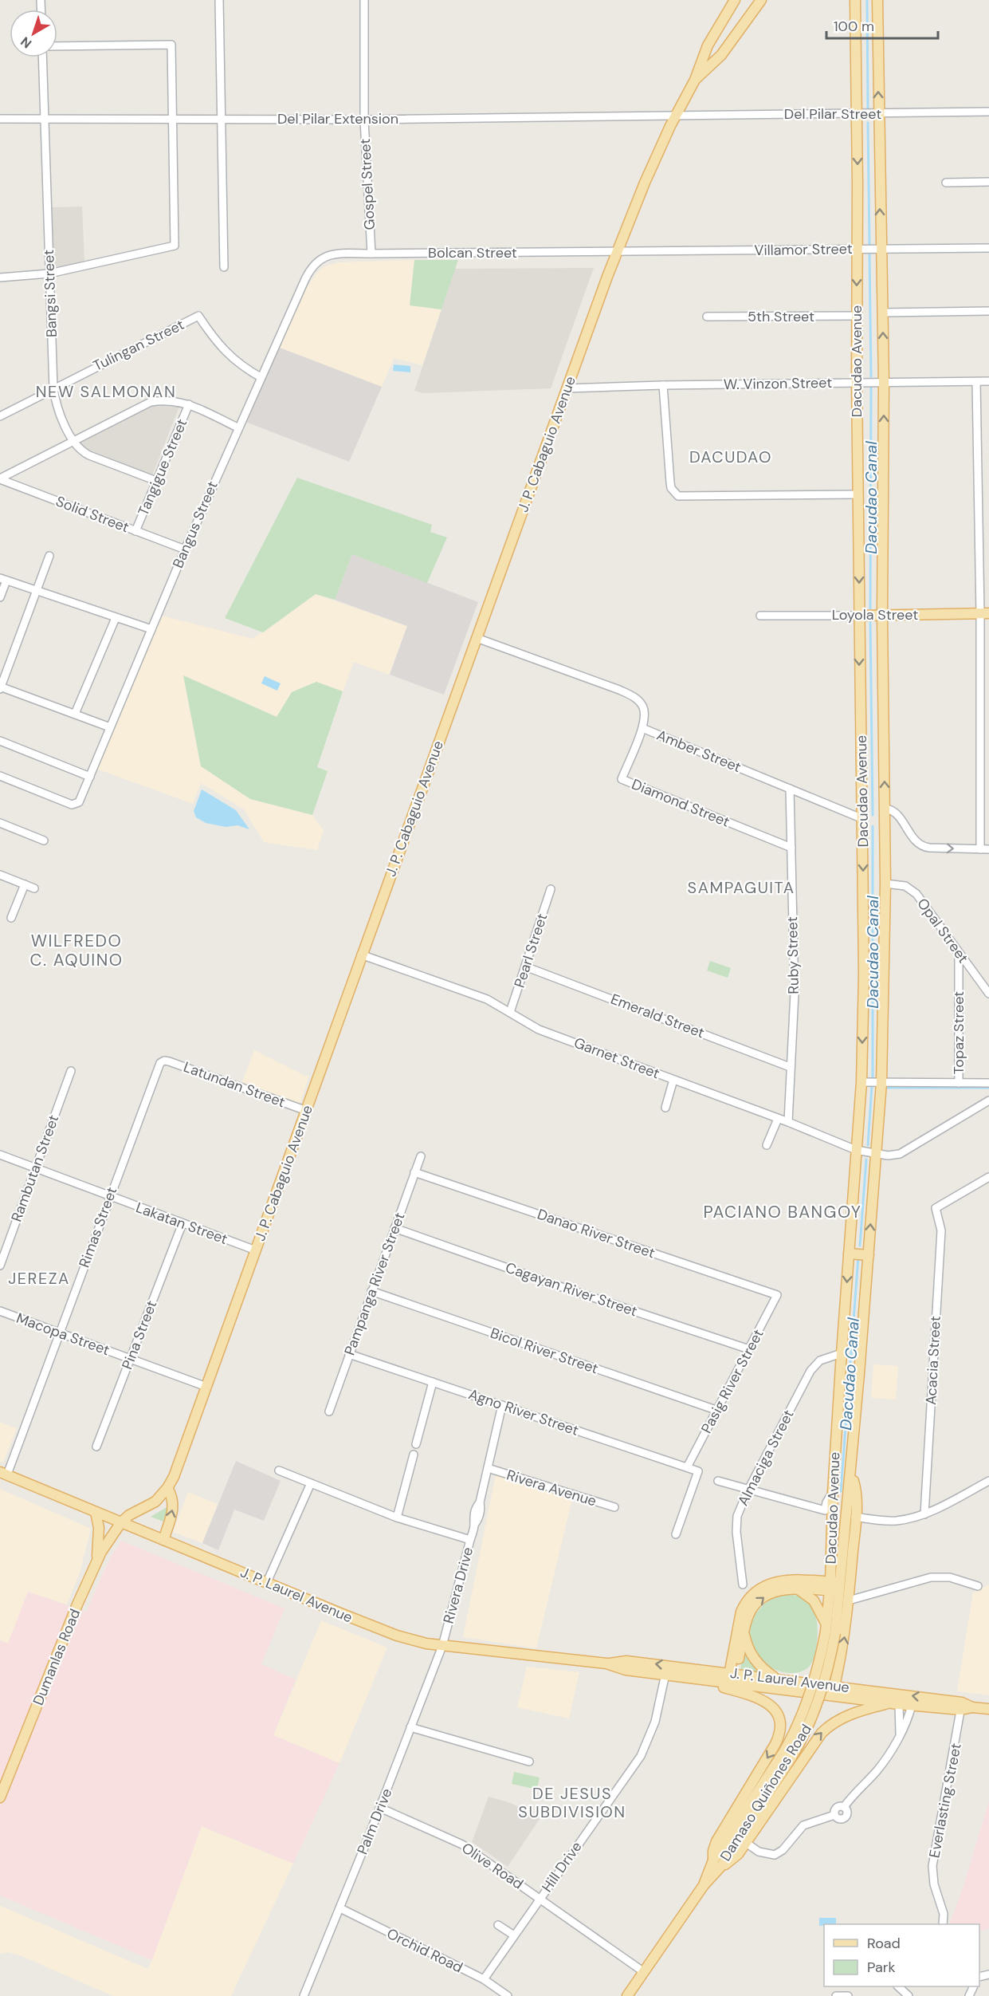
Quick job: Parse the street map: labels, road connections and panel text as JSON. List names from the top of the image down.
{
  "streets": {
    "main road": [
      "Dacudao Avenue",
      "J. P. Cabaguio Avenue",
      "Loyola Street",
      "J. P. Laurel Avenue",
      "Dumanlas Road",
      "Damaso Quiñones Road"
    ],
    "street": [
      "Del Pilar Street",
      "Del Pilar Extension",
      "Gospel Street",
      "Villamor Street",
      "Bolcan Street",
      "Bangsi Street",
      "5th Street",
      "Tulingan Street",
      "W. Vinzon Street",
      "Tangigue Street",
      "Solid Street",
      "Bangus Street",
      "Amber Street",
      "Diamond Street",
      "Opal Street",
      "Pearl Street",
      "Ruby Street",
      "Emerald Street",
      "Topaz Street",
      "Garnet Street",
      "Latundan Street",
      "Rambutan Street",
      "Lakatan Street",
      "Rimas Street",
      "Danao River Street",
      "Pampanga River Street",
      "Cagayan River Street",
      "Macopa Street",
      "Pina Street",
      "Bicol River Street",
      "Acacia Street",
      "Pasig River Street",
      "Agno River Street",
      "Almaciga Street",
      "Rivera Avenue",
      "Rivera Drive",
      "Everlasting Street",
      "Palm Drive",
      "Olive Road",
      "Hill Drive",
      "Orchid Road"
    ]
  },
  "crossings": [
    ["Del Pilar Street", "Del Pilar Extension"],
    ["Del Pilar Street", "Dacudao Avenue"],
    ["Del Pilar Street", "J. P. Cabaguio Avenue"],
    ["Del Pilar Extension", "Gospel Street"],
    ["Del Pilar Extension", "Bangsi Street"],
    ["Del Pilar Extension", "J. P. Cabaguio Avenue"],
    ["Gospel Street", "Bolcan Street"],
    ["Villamor Street", "Bolcan Street"],
    ["Villamor Street", "Dacudao Avenue"],
    ["Villamor Street", "J. P. Cabaguio Avenue"],
    ["Bolcan Street", "J. P. Cabaguio Avenue"],
    ["Bolcan Street", "Bangus Street"],
    ["Bangsi Street", "Tulingan Street"],
    ["Bangsi Street", "Tangigue Street"],
    ["5th Street", "Dacudao Avenue"],
    ["Tulingan Street", "Bangus Street"],
    ["Dacudao Avenue", "W. Vinzon Street"],
    ["Dacudao Avenue", "Loyola Street"],
    ["Dacudao Avenue", "Amber Street"],
    ["Dacudao Avenue", "Opal Street"],
    ["Dacudao Avenue", "Garnet Street"],
    ["Dacudao Avenue", "Almaciga Street"],
    ["Dacudao Avenue", "J. P. Laurel Avenue"],
    ["Dacudao Avenue", "Damaso Quiñones Road"],
    ["W. Vinzon Street", "J. P. Cabaguio Avenue"],
    ["J. P. Cabaguio Avenue", "Amber Street"],
    ["J. P. Cabaguio Avenue", "Garnet Street"],
    ["J. P. Cabaguio Avenue", "Latundan Street"],
    ["J. P. Cabaguio Avenue", "Lakatan Street"],
    ["J. P. Cabaguio Avenue", "Macopa Street"],
    ["J. P. Cabaguio Avenue", "J. P. Laurel Avenue"],
    ["J. P. Cabaguio Avenue", "Dumanlas Road"],
    ["Tangigue Street", "Solid Street"],
    ["Solid Street", "Bangus Street"],
    ["Amber Street", "Diamond Street"],
    ["Amber Street", "Ruby Street"],
    ["Diamond Street", "Ruby Street"],
    ["Opal Street", "Topaz Street"],
    ["Pearl Street", "Emerald Street"],
    ["Pearl Street", "Garnet Street"],
    ["Ruby Street", "Emerald Street"],
    ["Ruby Street", "Garnet Street"],
    ["Latundan Street", "Rimas Street"],
    ["Rambutan Street", "Lakatan Street"],
    ["Lakatan Street", "Rimas Street"],
    ["Lakatan Street", "Pina Street"],
    ["Rimas Street", "Macopa Street"],
    ["Rimas Street", "J. P. Laurel Avenue"],
    ["Danao River Street", "Pampanga River Street"],
    ["Danao River Street", "Pasig River Street"],
    ["Pampanga River Street", "Cagayan River Street"],
    ["Pampanga River Street", "Bicol River Street"],
    ["Pampanga River Street", "Agno River Street"],
    ["Cagayan River Street", "Pasig River Street"],
    ["Macopa Street", "Pina Street"],
    ["Bicol River Street", "Pasig River Street"],
    ["Pasig River Street", "Agno River Street"],
    ["Agno River Street", "Rivera Drive"],
    ["Rivera Avenue", "Rivera Drive"],
    ["Rivera Drive", "J. P. Laurel Avenue"],
    ["Rivera Drive", "Palm Drive"],
    ["J. P. Laurel Avenue", "Dumanlas Road"],
    ["J. P. Laurel Avenue", "Everlasting Street"],
    ["J. P. Laurel Avenue", "Palm Drive"],
    ["J. P. Laurel Avenue", "Hill Drive"],
    ["Damaso Quiñones Road", "Olive Road"],
    ["Palm Drive", "Olive Road"],
    ["Palm Drive", "Orchid Road"],
    ["Olive Road", "Hill Drive"],
    ["Hill Drive", "Orchid Road"]
  ],
  "districts": [
    "NEW SALMONAN",
    "DACUDAO",
    "SAMPAGUITA",
    "WILFREDO C. AQUINO",
    "PACIANO BANGOY",
    "JEREZA",
    "DE JESUS SUBDIVISION"
  ],
  "water": ["Dacudao Canal"],
  "legend": ["Road", "Park"],
  "scale_bar": "100 m",
  "north": "bottom left"
}
